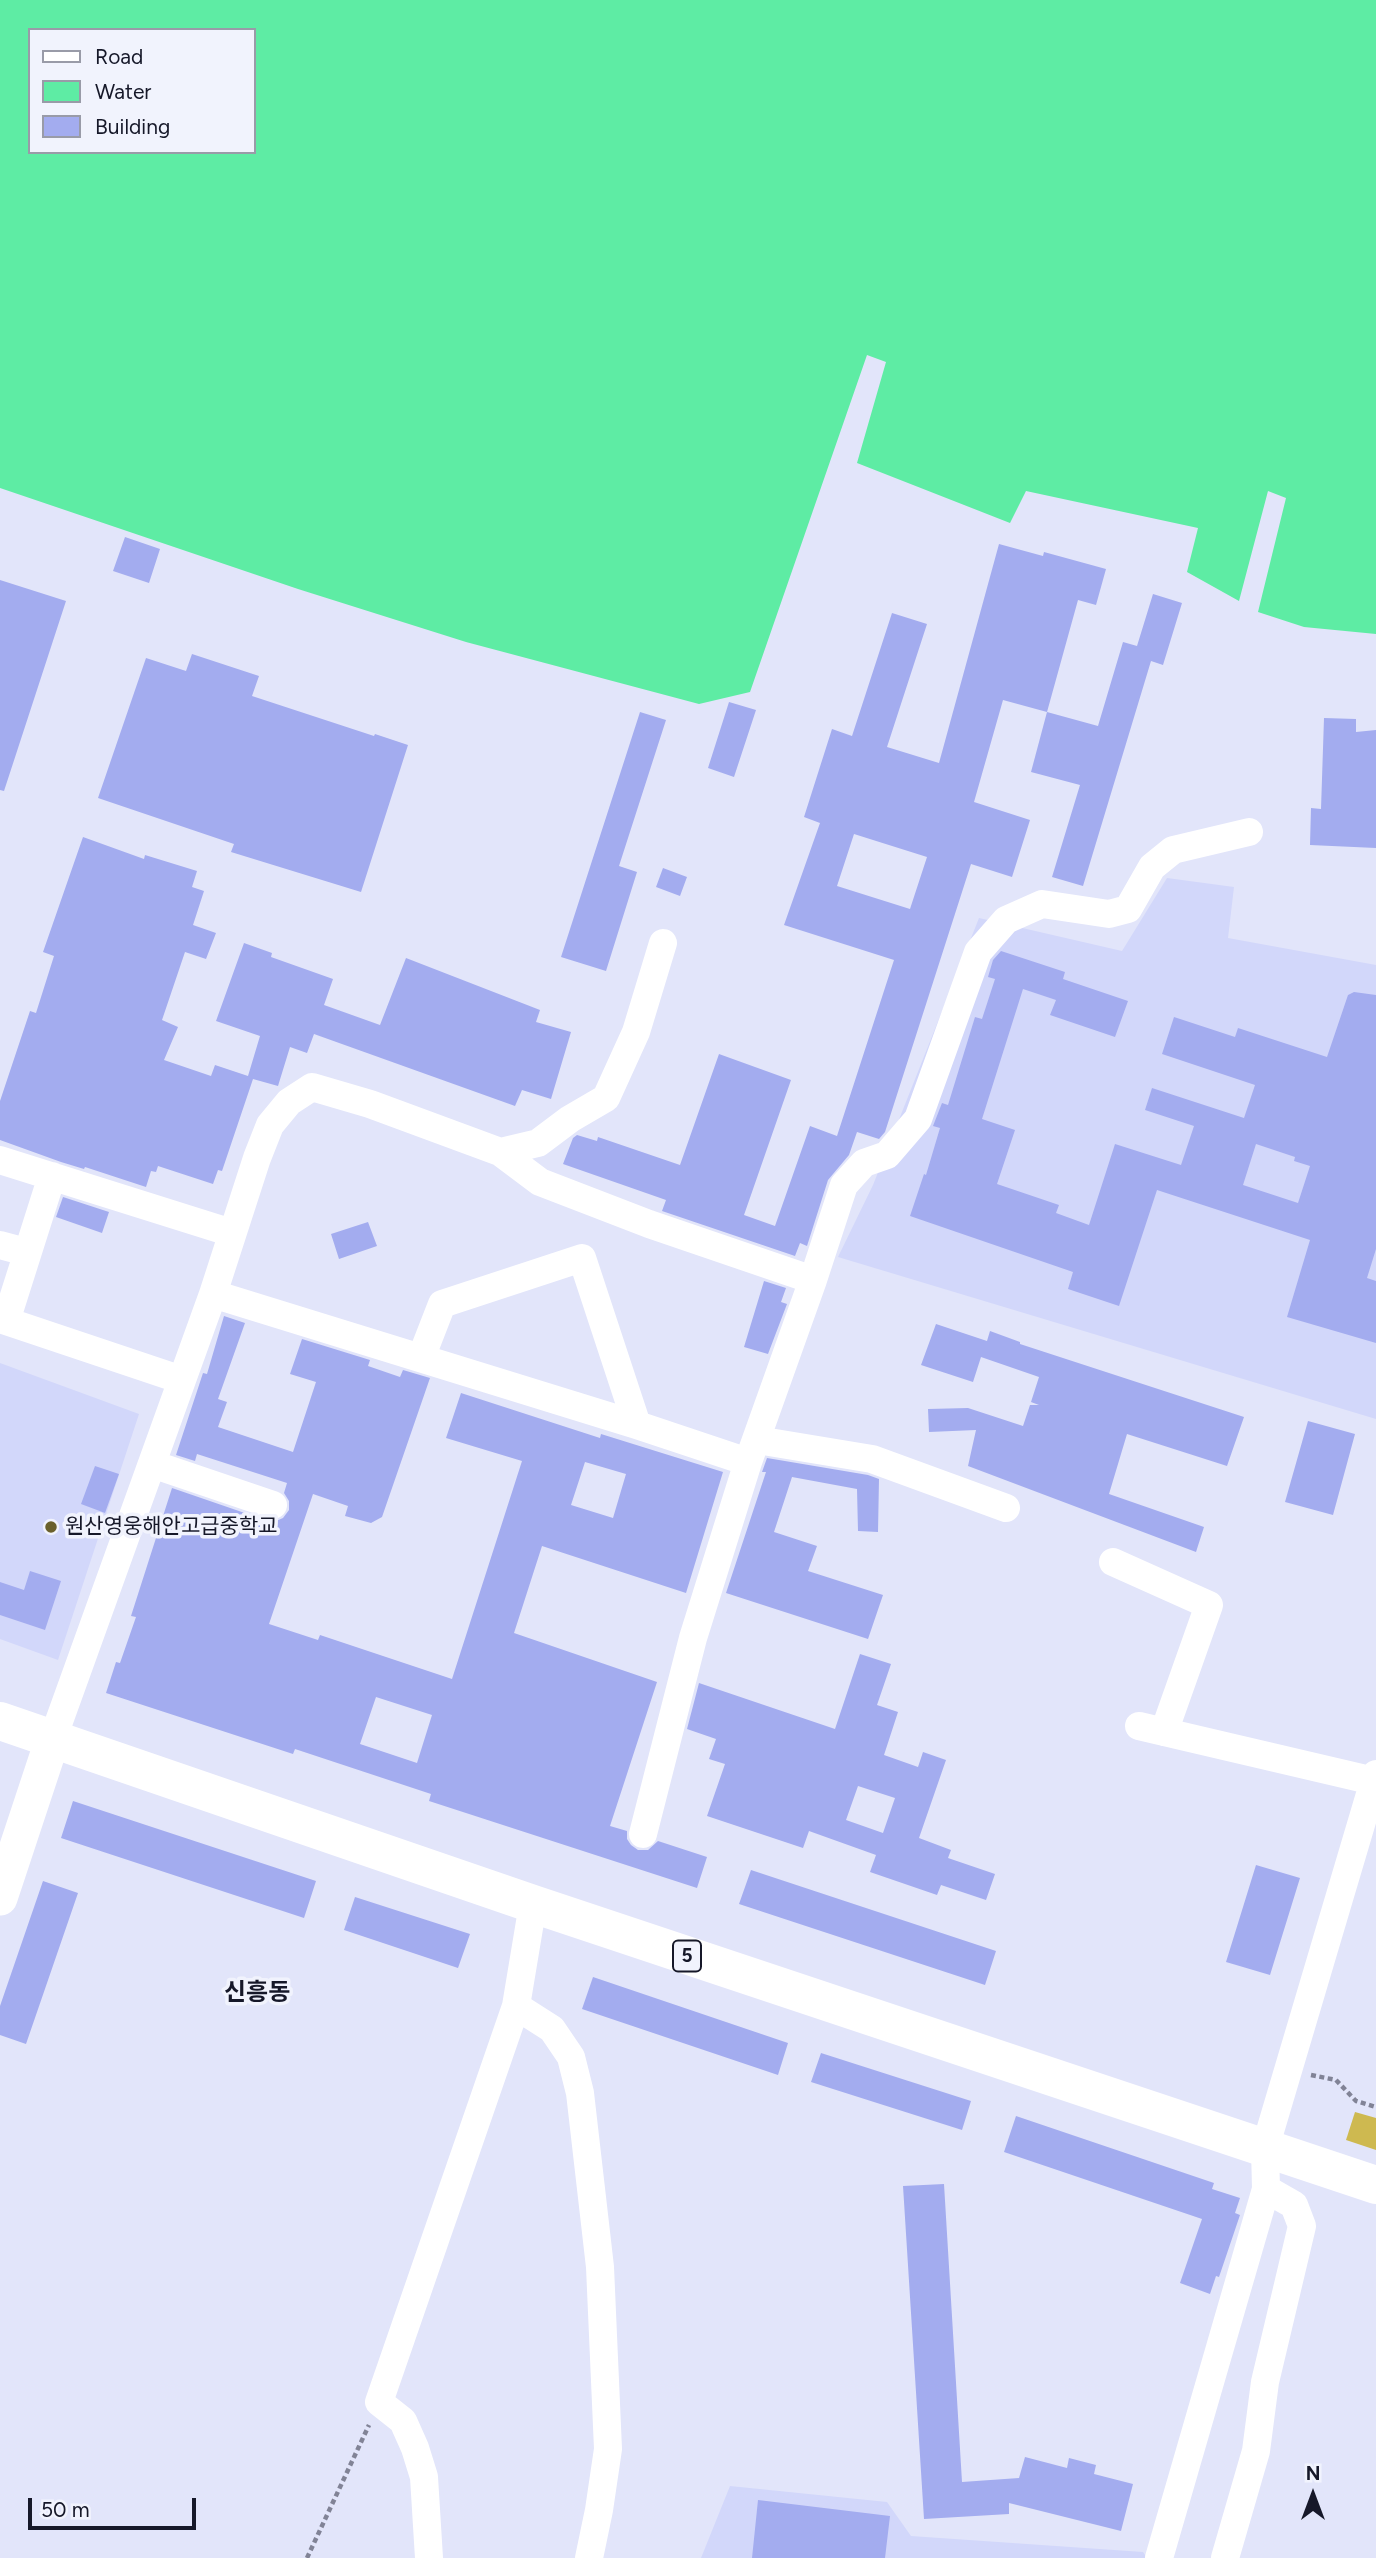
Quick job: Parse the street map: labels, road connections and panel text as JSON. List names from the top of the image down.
{
  "streets": {
    "highway": ["5"]
  },
  "districts": ["신흥동"],
  "places": ["원산영웅해안고급중학교"],
  "legend": ["Road", "Water", "Building"],
  "scale_bar": "50 m",
  "north": "top"
}
